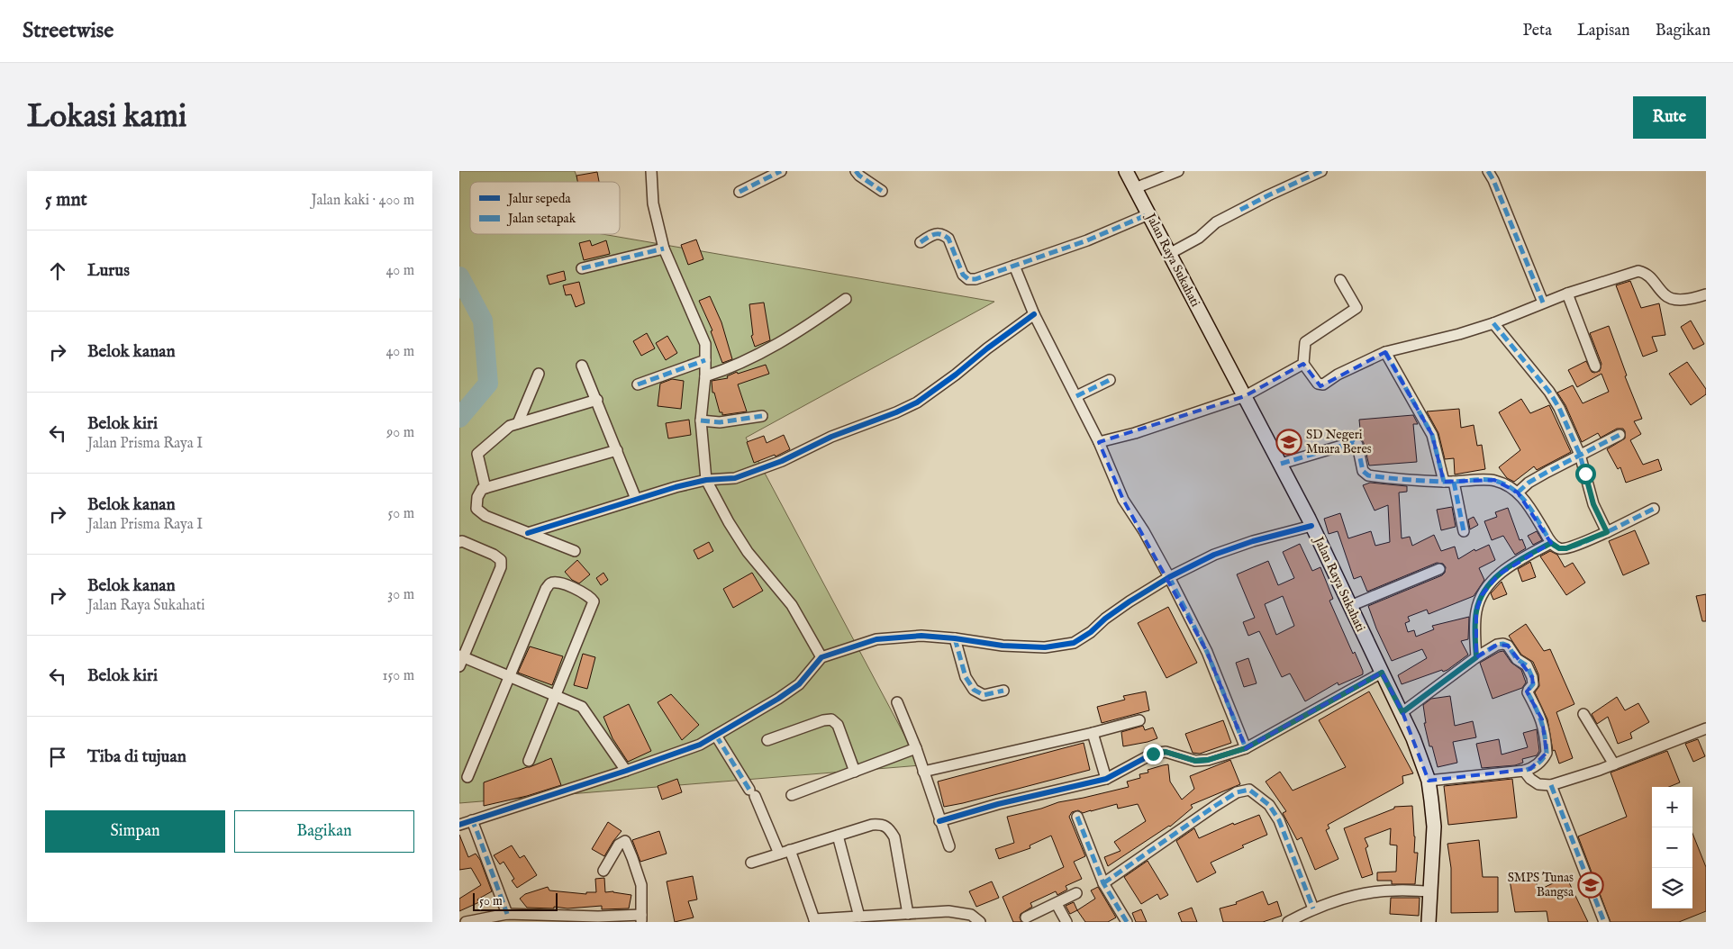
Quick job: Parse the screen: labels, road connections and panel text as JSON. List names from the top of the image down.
{
  "streets": {
    "main road": ["Jalan Raya Sukahati"]
  },
  "places": {
    "school or university": ["SD Negeri Muara Beres", "SMPS Tunas Bangsa"]
  },
  "legend": ["Jalur sepeda", "Jalan setapak"],
  "scale_bar": "50 m",
  "page": {
    "header": "Streetwise",
    "nav": ["Peta", "Lapisan", "Bagikan"],
    "buttons": [
      "Rute",
      ["Simpan", "Bagikan"]
    ],
    "title": "Lokasi kami",
    "heading": ["5 mnt", "Jalan kaki · 400 m"],
    "list": [
      ["Lurus", "40 m"],
      ["Belok kanan", "40 m"],
      ["Belok kiri", "Jalan Prisma Raya I", "90 m"],
      ["Belok kanan", "Jalan Prisma Raya I", "50 m"],
      ["Belok kanan", "Jalan Raya Sukahati", "30 m"],
      ["Belok kiri", "150 m"],
      "Tiba di tujuan"
    ],
    "map_buttons": ["+", "−"],
    "scale": "50 m"
  }
}
